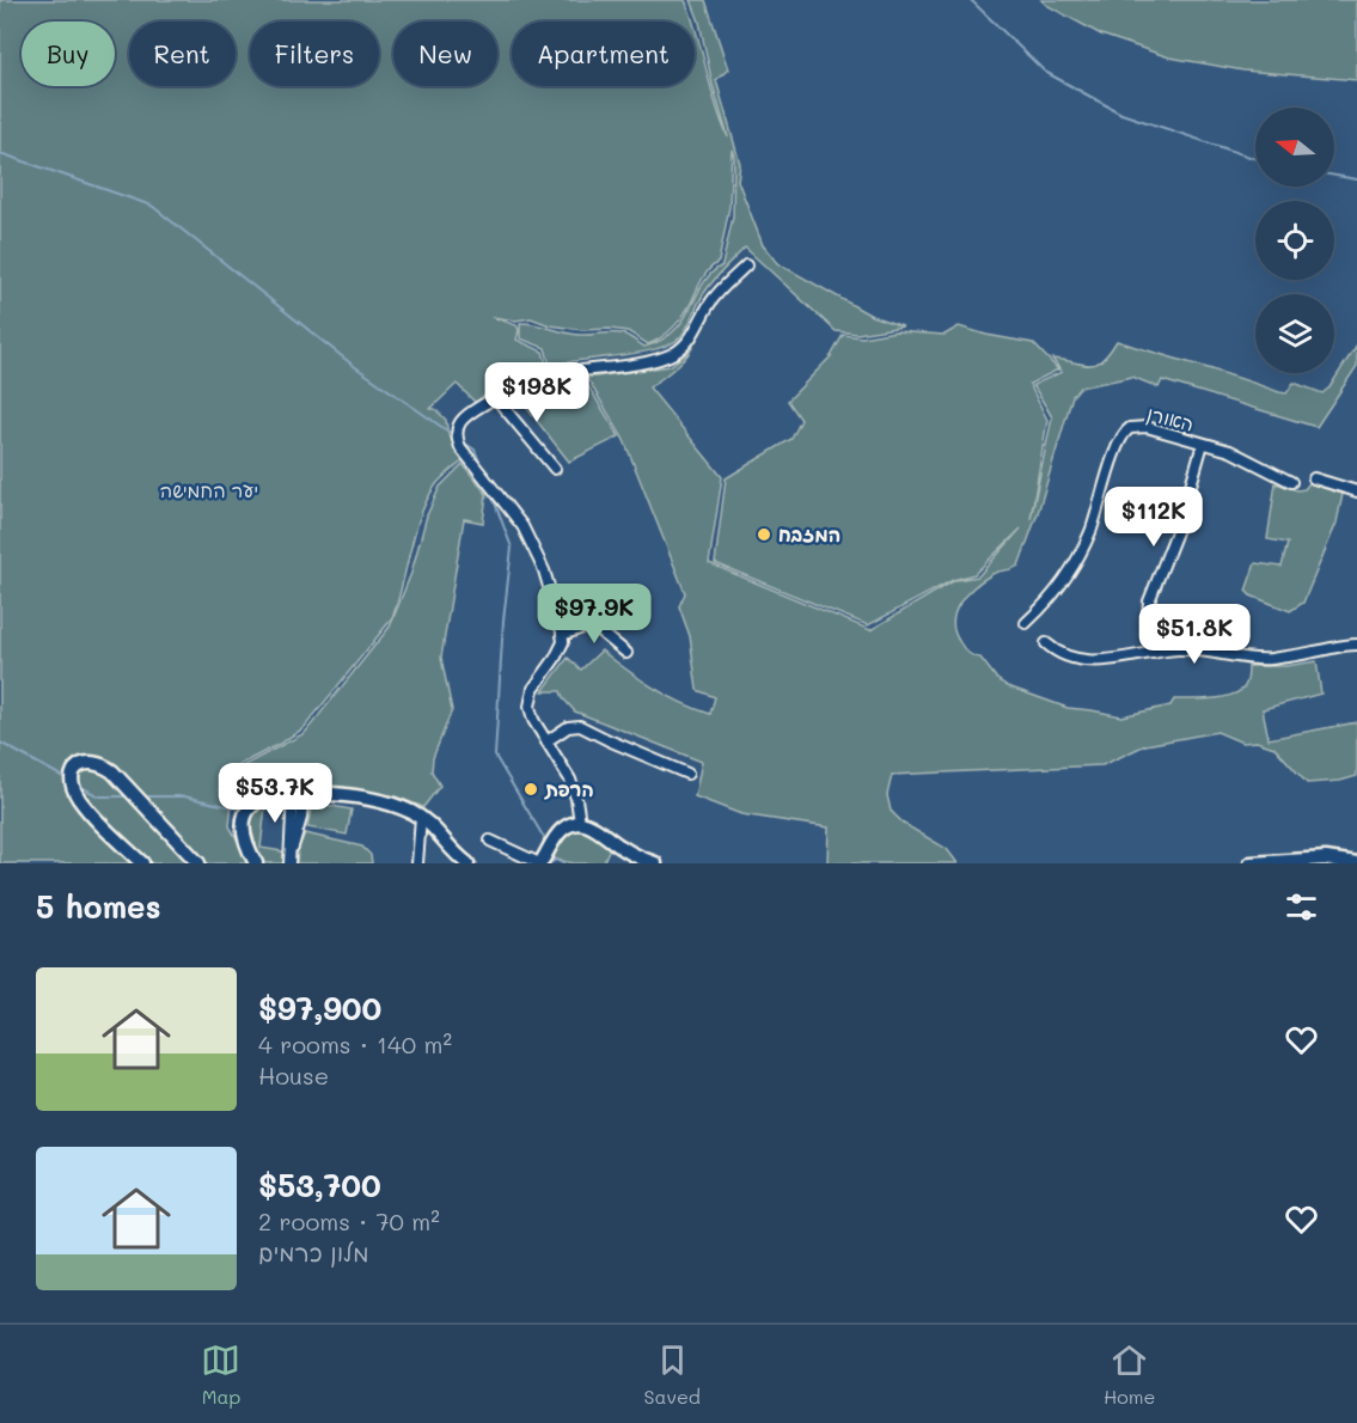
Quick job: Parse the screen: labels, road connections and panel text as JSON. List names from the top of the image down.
{
  "streets": {
    "street": ["האורן"]
  },
  "parks": ["יער החמישה"],
  "places": ["המזבח", "הרפת"],
  "north": "left",
  "page": {
    "chip": [
      "Buy",
      "Rent",
      "Filters",
      "New",
      "Apartment"
    ],
    "price": [
      "$198K",
      "$112K",
      "$97.9K",
      "$51.8K",
      "$53.7K"
    ],
    "heading": "5 homes",
    "list": [
      {
        "name": "$97,900",
        "note": "4 rooms · 140 m² · House"
      },
      {
        "name": "$53,700",
        "note": "2 rooms · 70 m² · מלון כרמים"
      }
    ],
    "tabs": ["Map", "Saved", "Home"]
  }
}
